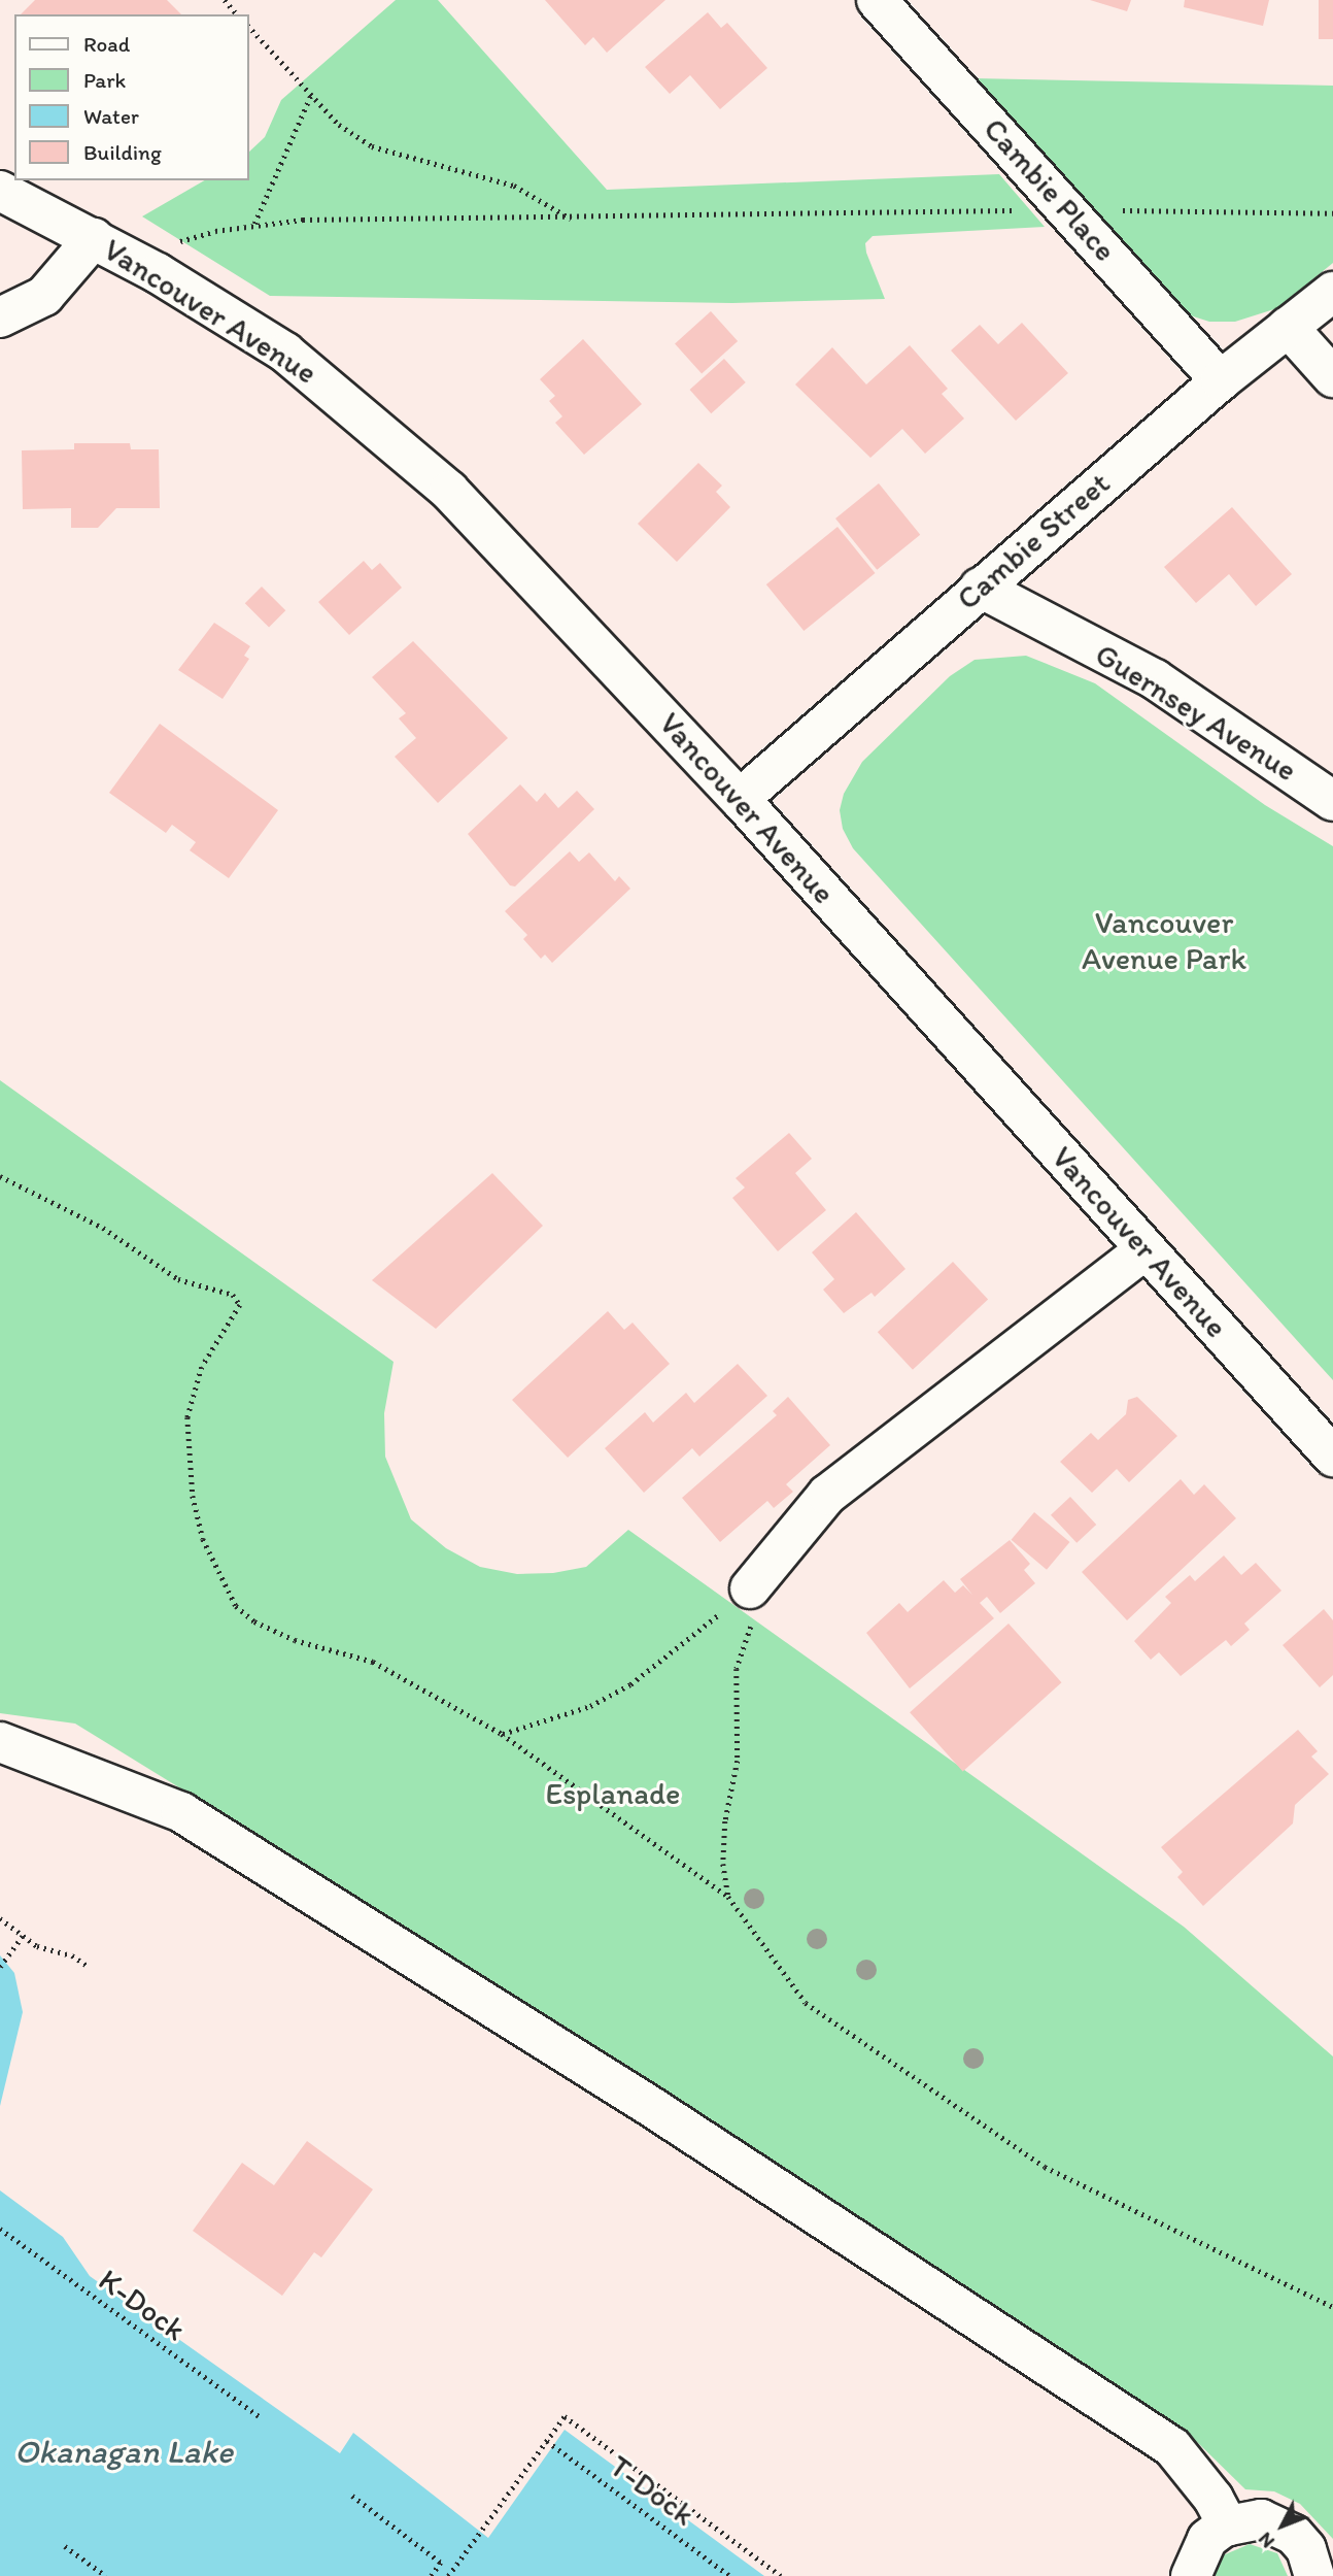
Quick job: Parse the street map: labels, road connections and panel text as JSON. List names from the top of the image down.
{
  "streets": {
    "street": [
      "Cambie Place",
      "Vancouver Avenue",
      "Cambie Street",
      "Guernsey Avenue"
    ],
    "path": ["K-Dock", "T-Dock"]
  },
  "crossings": [
    ["Cambie Place", "Cambie Street"],
    ["Vancouver Avenue", "Cambie Street"],
    ["Cambie Street", "Guernsey Avenue"]
  ],
  "water": ["Okanagan Lake"],
  "parks": ["Vancouver Avenue Park", "Esplanade"],
  "legend": [
    "Road",
    "Park",
    "Water",
    "Building"
  ],
  "north": "bottom left"
}
